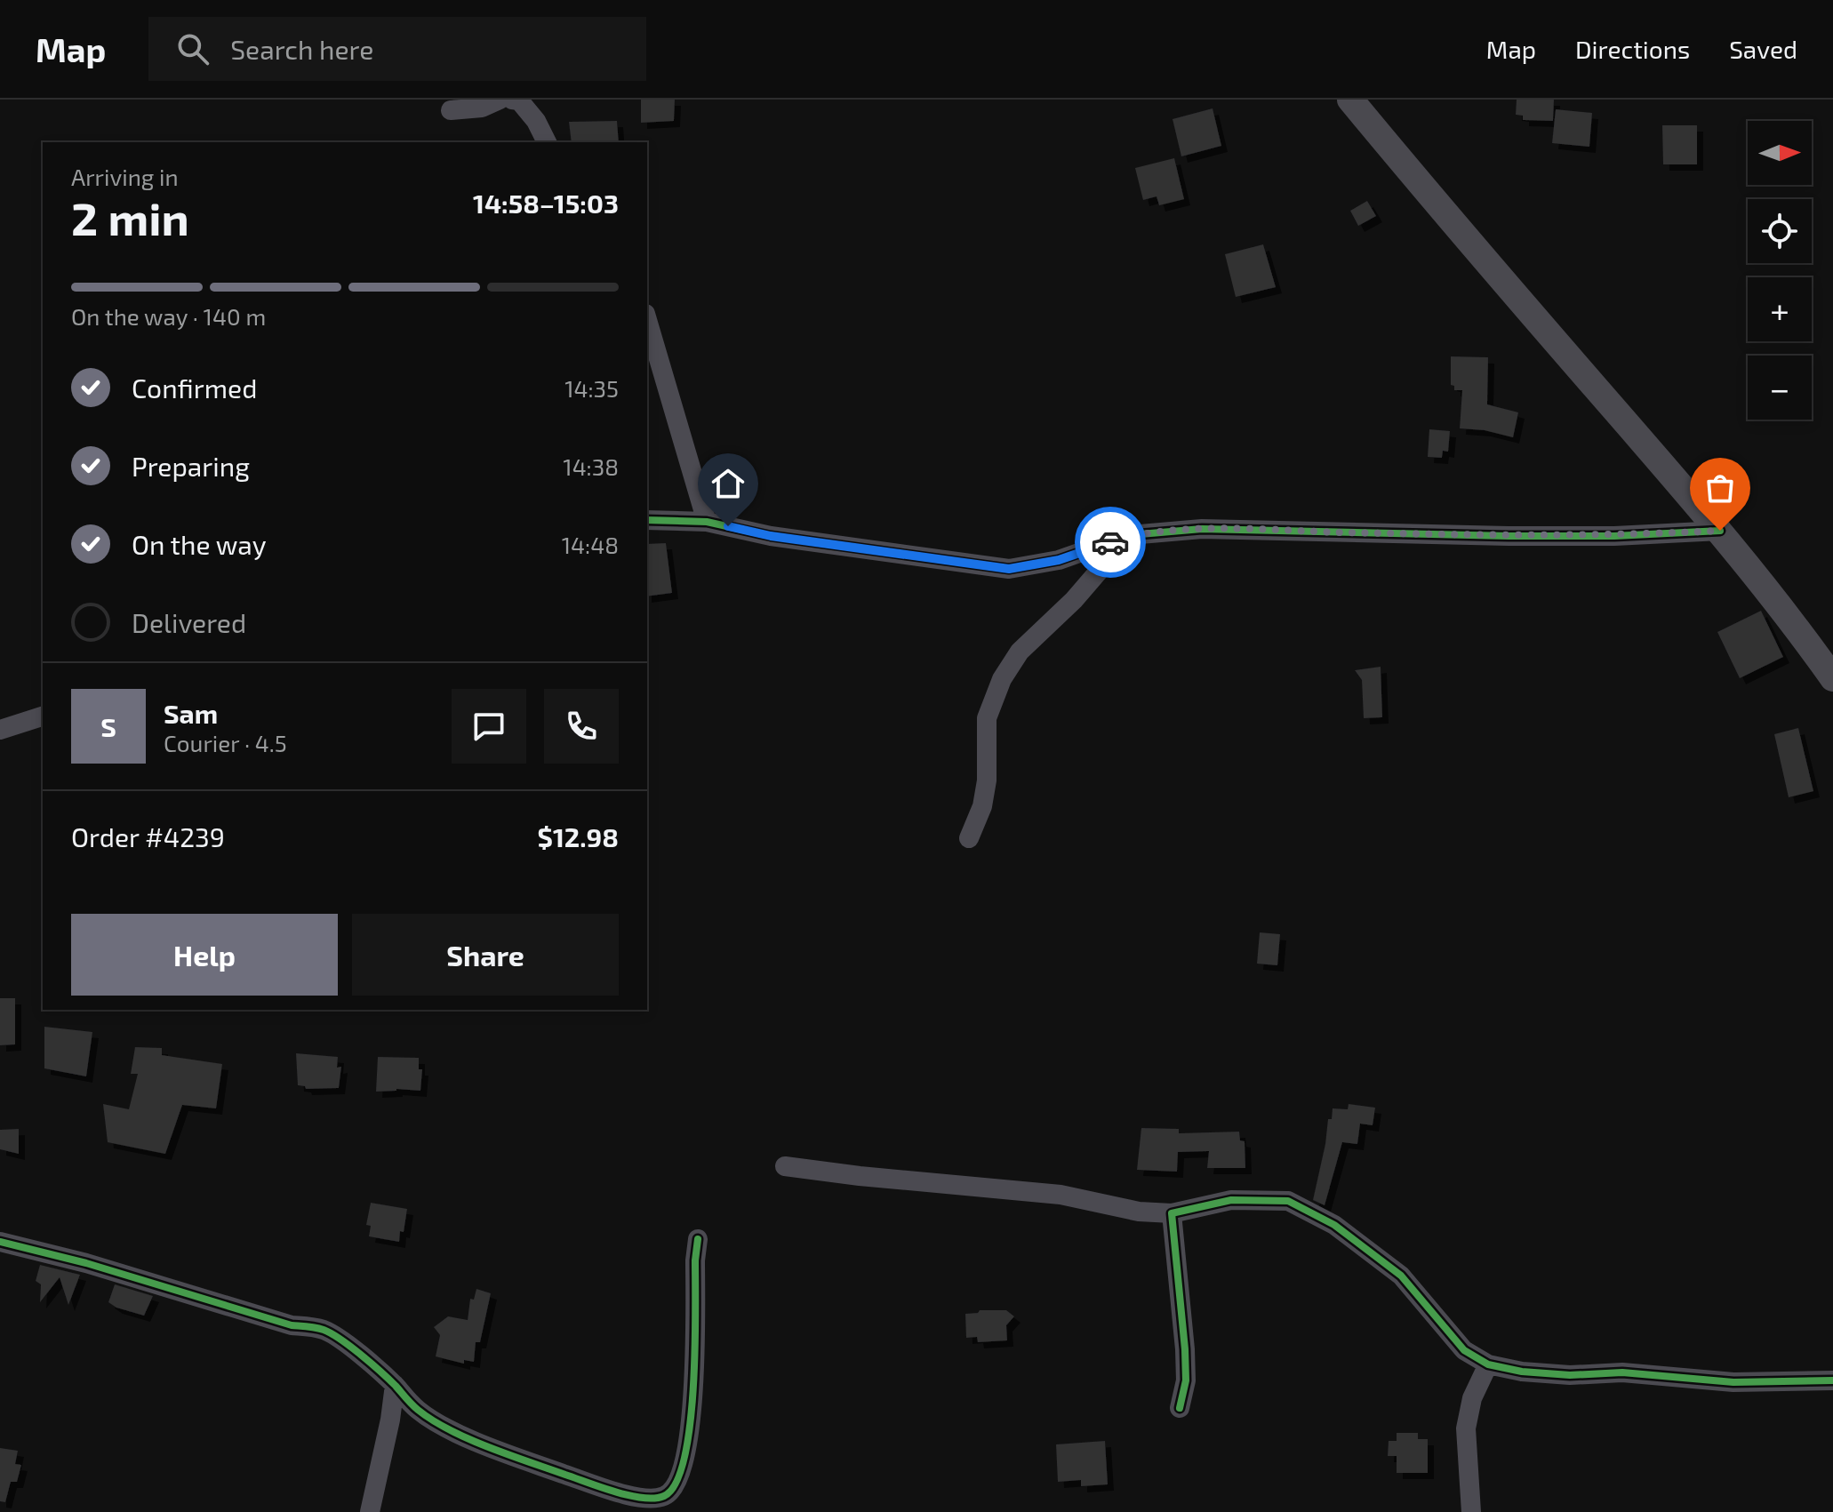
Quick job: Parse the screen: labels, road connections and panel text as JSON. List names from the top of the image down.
{
  "north": "right",
  "page": {
    "header": "Map",
    "search": "Search here",
    "nav": ["Map", "Directions", "Saved"],
    "map_buttons": ["+", "−"],
    "heading": ["2 min", "Arriving in", "14:58–15:03"],
    "panel": [
      "Sam",
      "Courier · 4.5",
      "Order #4239",
      "$12.98"
    ],
    "bar": "On the way · 140 m",
    "list": [
      ["Confirmed", "14:35"],
      ["Preparing", "14:38"],
      ["On the way", "14:48"],
      "Delivered"
    ],
    "round": "S",
    "buttons": ["Help", "Share"]
  }
}
